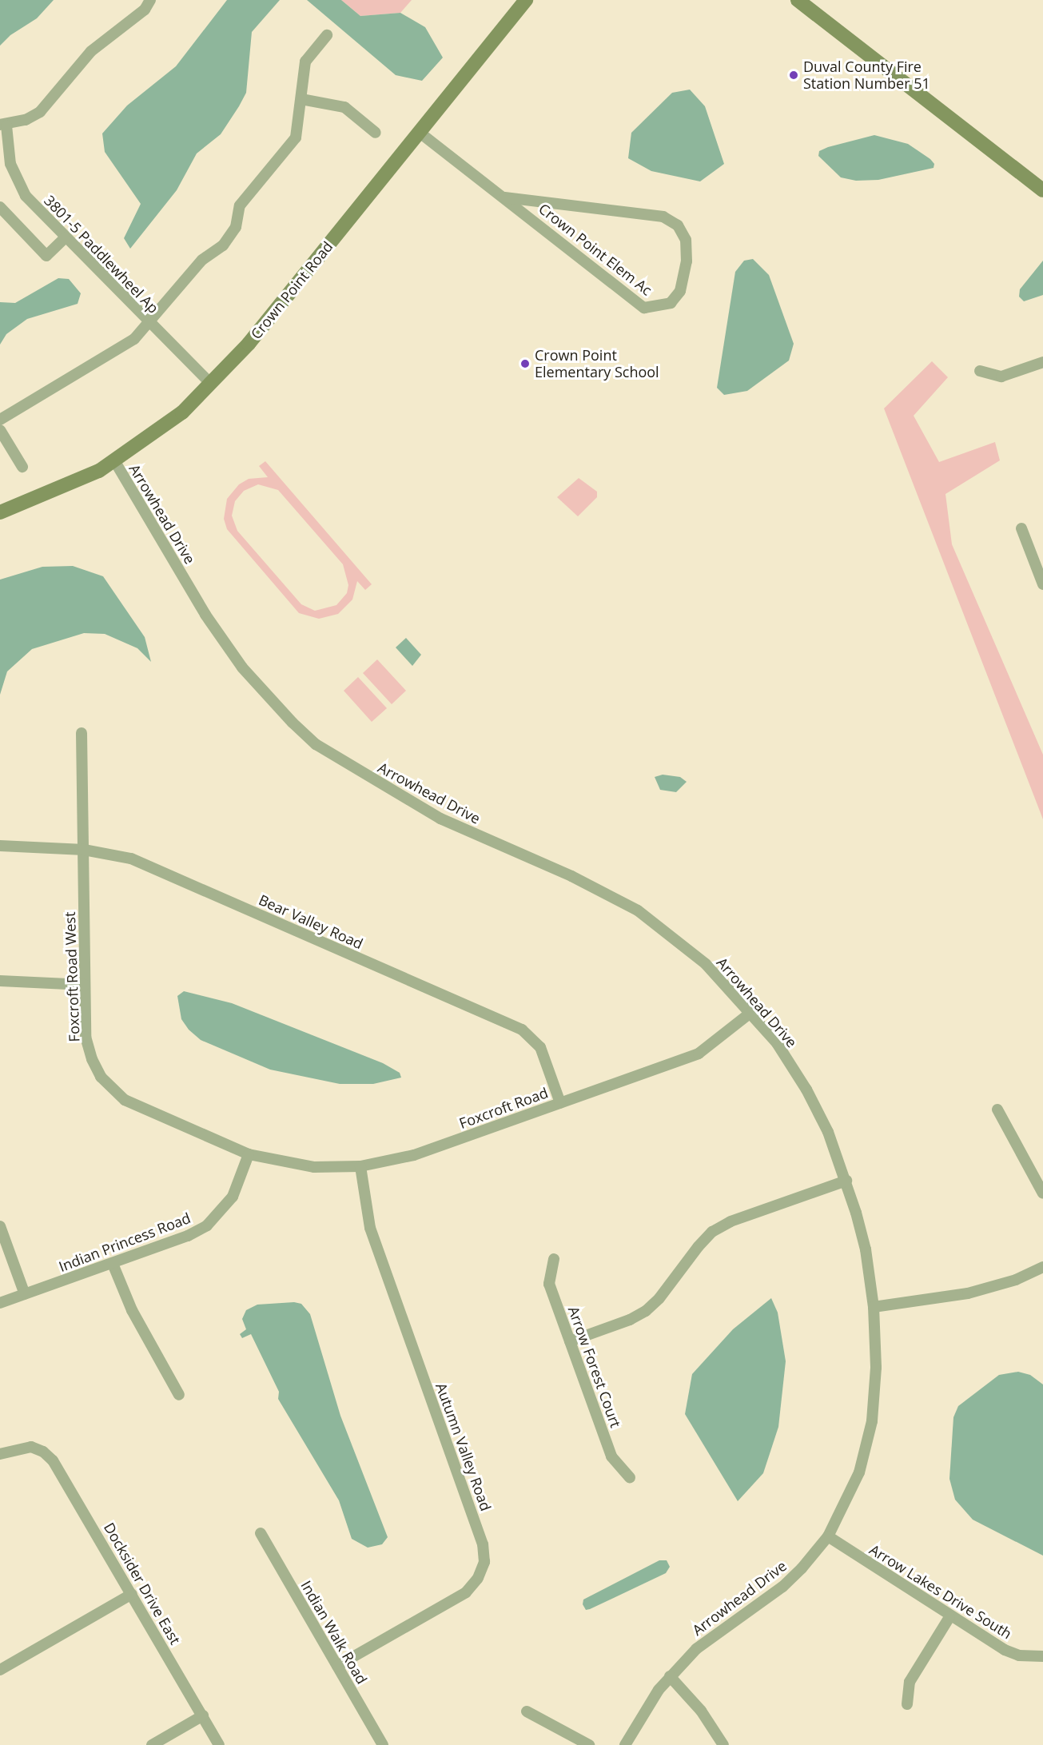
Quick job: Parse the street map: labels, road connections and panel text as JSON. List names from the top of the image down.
{
  "streets": {
    "street": [
      "Crown Point Elem Ac",
      "3801-5 Paddlewheel Ap",
      "Crown Point Road",
      "Arrowhead Drive",
      "Bear Valley Road",
      "Foxcroft Road West",
      "Foxcroft Road",
      "Indian Princess Road",
      "Arrow Forest Court",
      "Autumn Valley Road",
      "Docksider Drive East",
      "Arrow Lakes Drive South",
      "Indian Walk Road"
    ]
  },
  "crossings": [
    ["Crown Point Elem Ac", "Crown Point Road"],
    ["3801-5 Paddlewheel Ap", "Crown Point Road"],
    ["Crown Point Road", "Arrowhead Drive"],
    ["Arrowhead Drive", "Foxcroft Road"],
    ["Arrowhead Drive", "Arrow Lakes Drive South"],
    ["Bear Valley Road", "Foxcroft Road West"],
    ["Bear Valley Road", "Foxcroft Road"],
    ["Foxcroft Road West", "Foxcroft Road"],
    ["Foxcroft Road West", "Indian Princess Road"],
    ["Foxcroft Road", "Indian Princess Road"],
    ["Foxcroft Road", "Autumn Valley Road"],
    ["Autumn Valley Road", "Indian Walk Road"]
  ],
  "places": ["Duval County Fire Station Number 51", "Crown Point Elementary School"]
}
